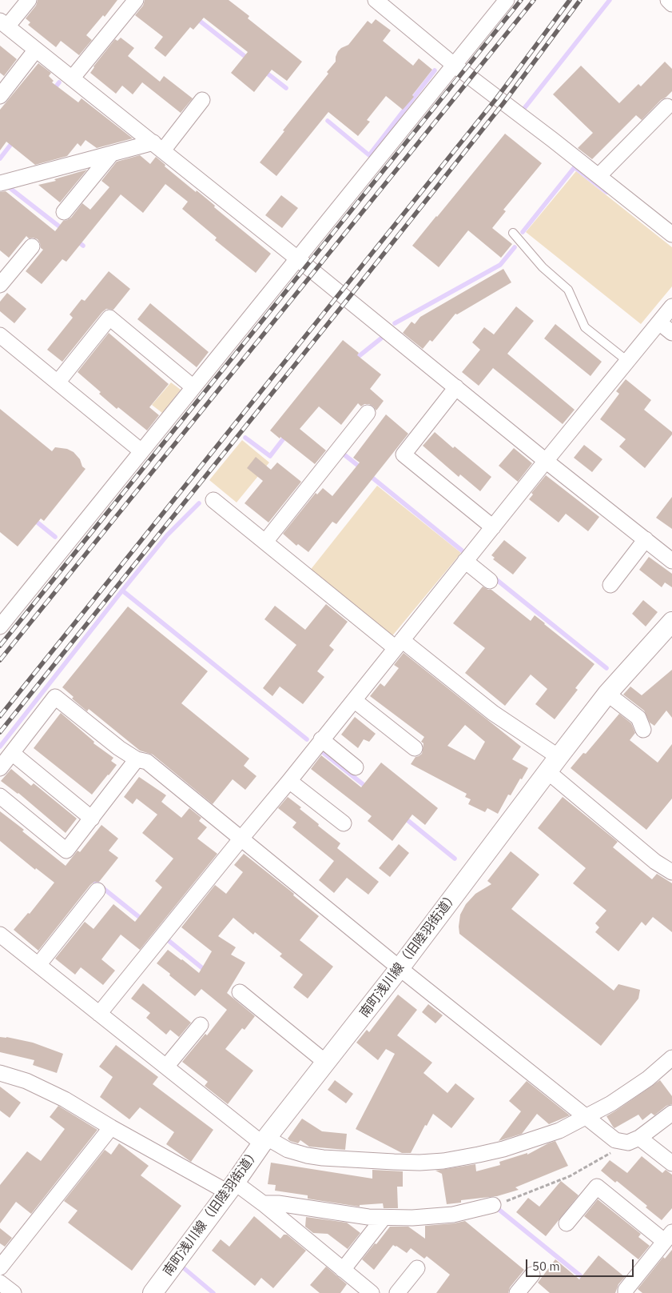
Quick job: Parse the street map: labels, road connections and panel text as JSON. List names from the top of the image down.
{
  "streets": {
    "street": ["南町浅川線（旧陸羽街道）"]
  },
  "scale_bar": "50 m"
}
